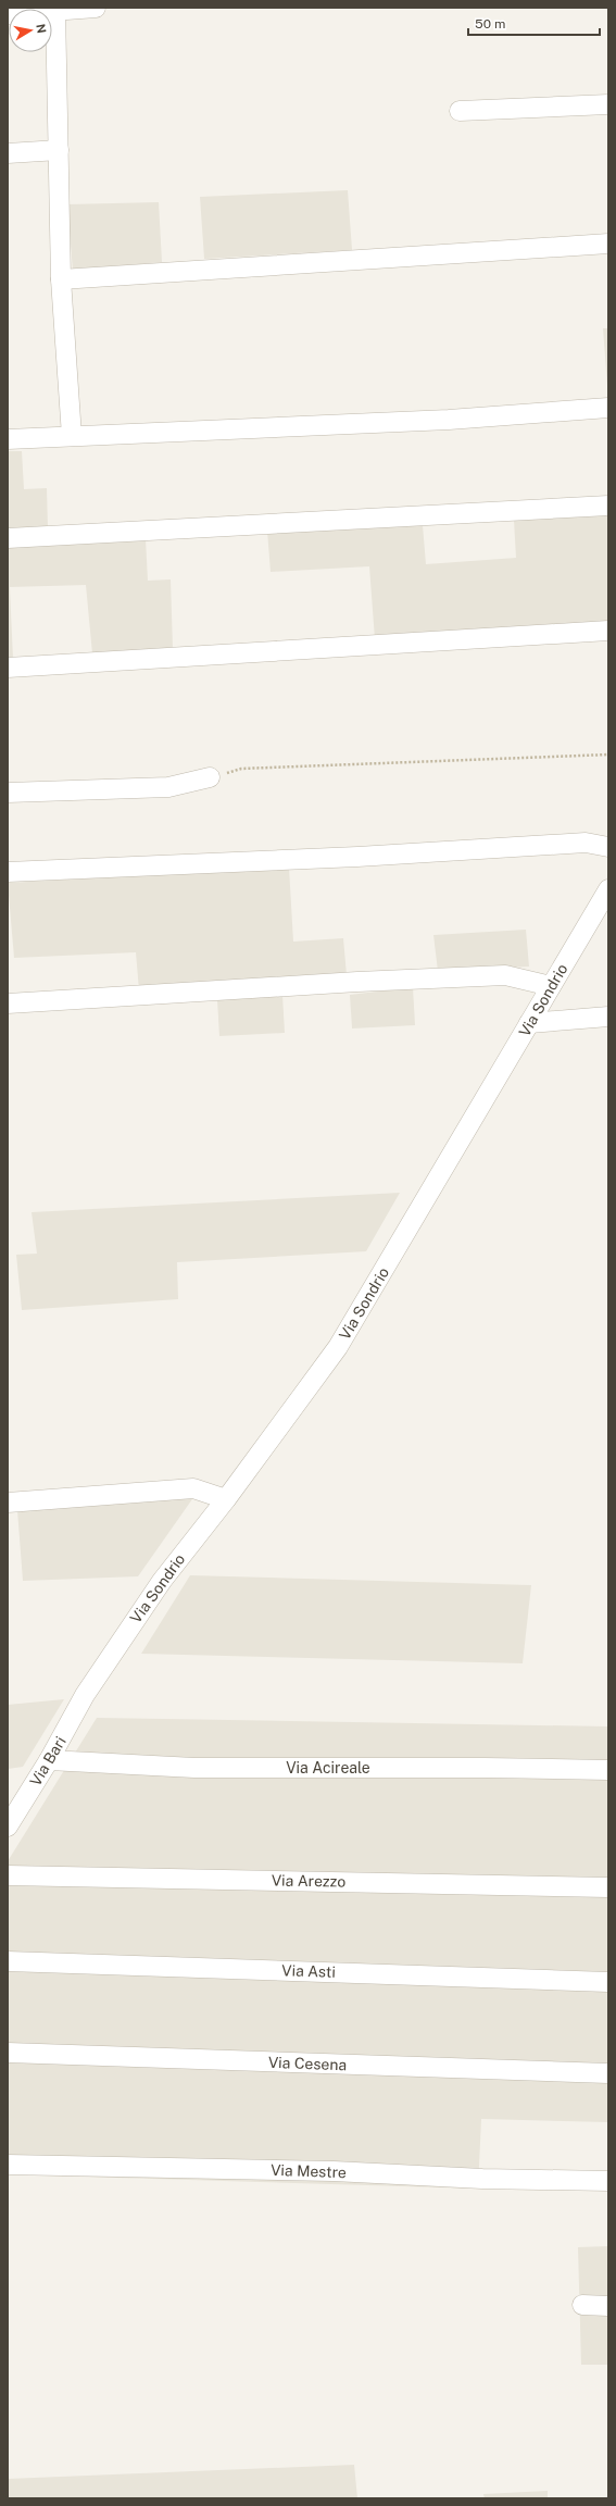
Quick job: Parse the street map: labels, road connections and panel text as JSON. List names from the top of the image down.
{
  "streets": {
    "street": [
      "Via Sondrio",
      "Via Bari",
      "Via Acireale",
      "Via Arezzo",
      "Via Asti",
      "Via Cesena",
      "Via Mestre"
    ]
  },
  "crossings": [
    ["Via Sondrio", "Via Bari"],
    ["Via Bari", "Via Acireale"]
  ],
  "scale_bar": "50 m",
  "north": "right"
}
